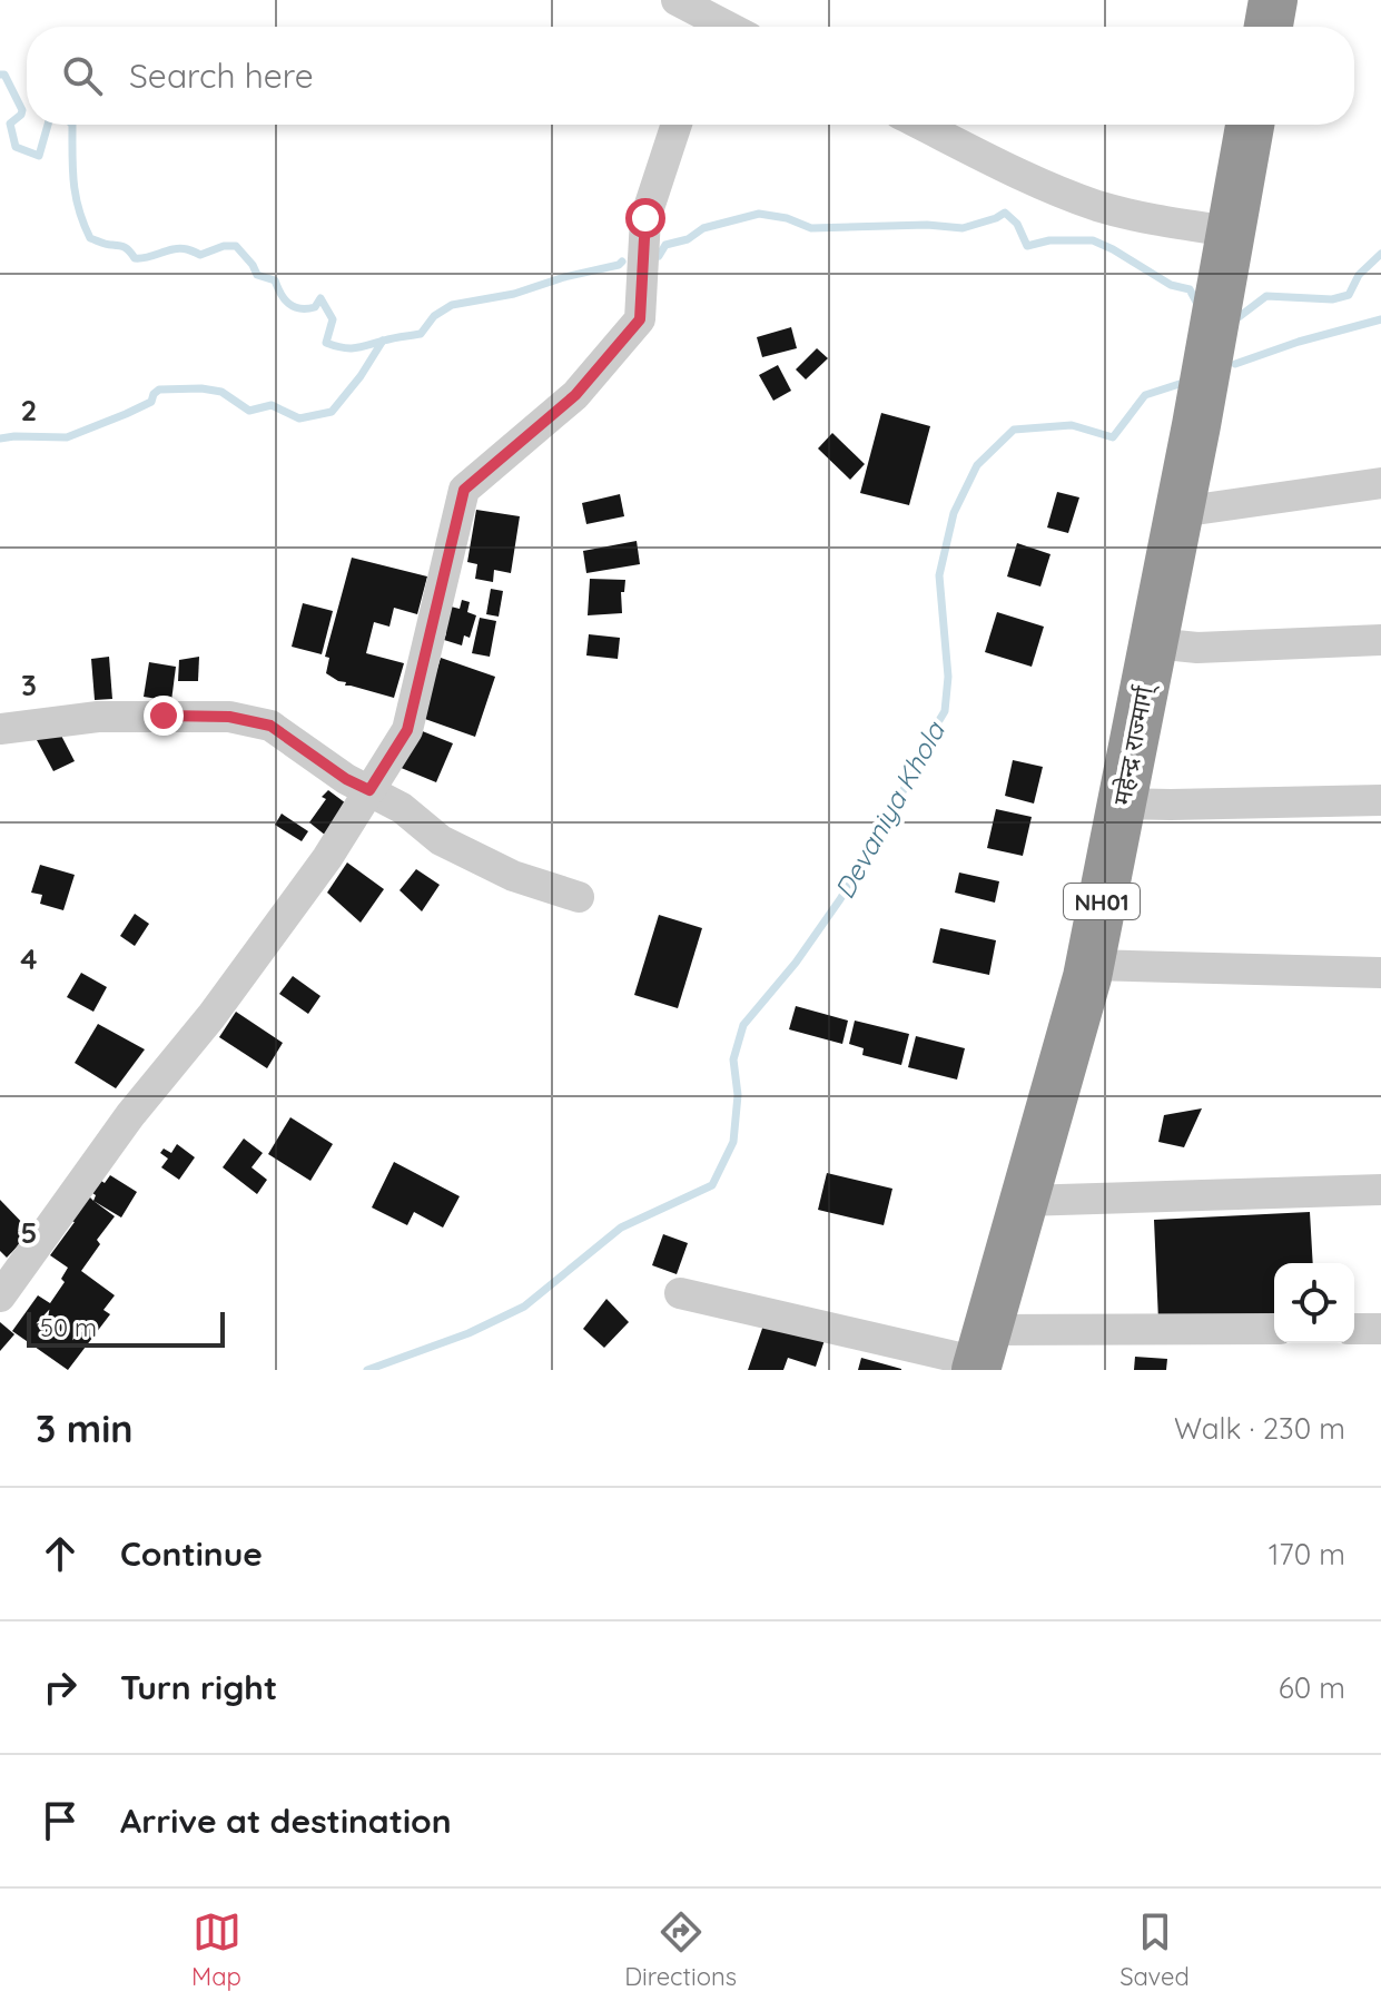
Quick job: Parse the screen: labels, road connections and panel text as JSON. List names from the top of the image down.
{
  "streets": {
    "highway": ["महेन्द्र राज्मार्ग्", "NH01"]
  },
  "water": ["Devaniya Khola"],
  "scale_bar": "50 m",
  "page": {
    "search": "Search here",
    "scale": "50 m",
    "heading": ["3 min", "Walk · 230 m"],
    "list": [
      ["Continue", "170 m"],
      ["Turn right", "60 m"],
      "Arrive at destination"
    ],
    "nav": ["Map", "Directions", "Saved"]
  },
  "grid": {
    "rows": [
      "2",
      "3",
      "4",
      "5"
    ]
  }
}
